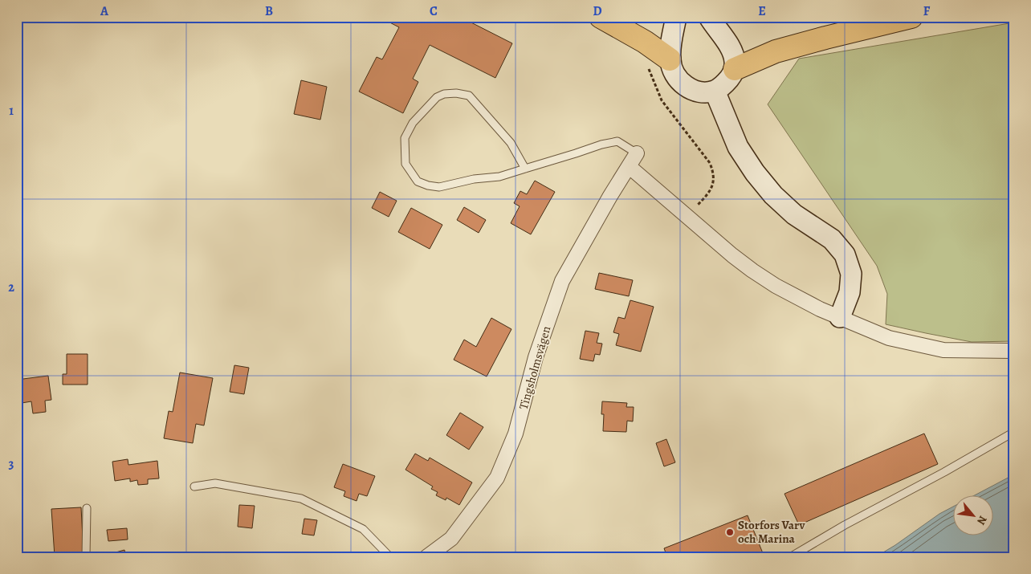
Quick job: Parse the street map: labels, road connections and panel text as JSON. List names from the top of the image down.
{
  "streets": {
    "street": ["Tingsholmsvägen"]
  },
  "places": ["Storfors Varv och Marina"],
  "north": "bottom right",
  "grid": {
    "columns": [
      "A",
      "B",
      "C",
      "D",
      "E",
      "F"
    ],
    "rows": ["1", "2", "3"]
  }
}
